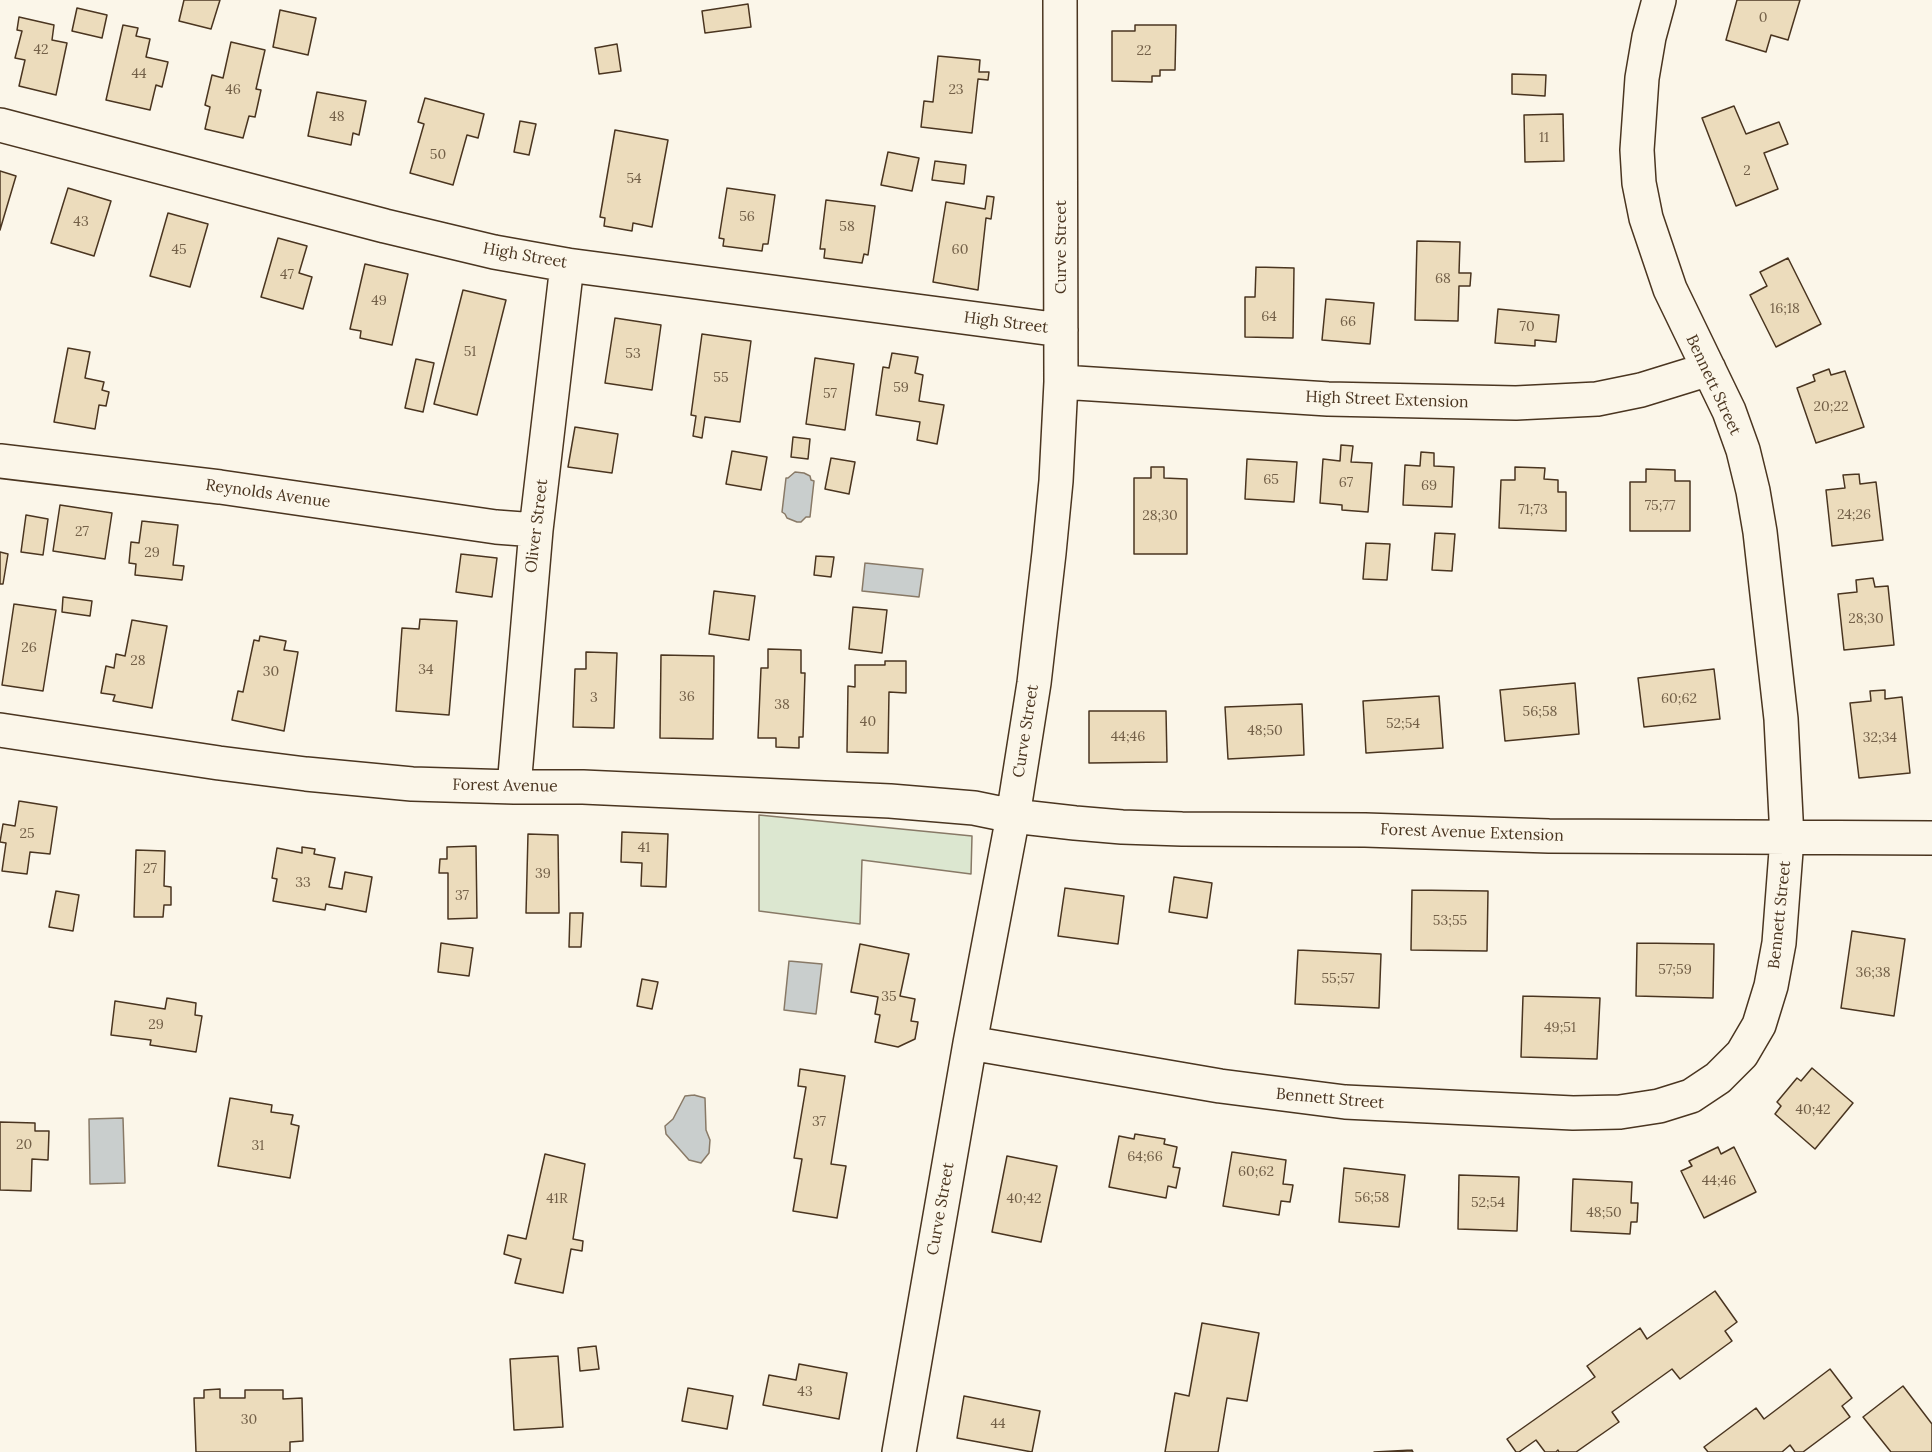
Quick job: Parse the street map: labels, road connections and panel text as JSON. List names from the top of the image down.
{
  "streets": {
    "street": [
      "Curve Street",
      "High Street",
      "Bennett Street",
      "High Street Extension",
      "Reynolds Avenue",
      "Oliver Street",
      "Forest Avenue",
      "Forest Avenue Extension"
    ]
  },
  "crossings": [
    ["Curve Street", "High Street"],
    ["Curve Street", "Bennett Street"],
    ["Curve Street", "High Street Extension"],
    ["Curve Street", "Forest Avenue"],
    ["Curve Street", "Forest Avenue Extension"],
    ["High Street", "Oliver Street"],
    ["Bennett Street", "High Street Extension"],
    ["Bennett Street", "Forest Avenue Extension"],
    ["Reynolds Avenue", "Oliver Street"],
    ["Oliver Street", "Forest Avenue"],
    ["Forest Avenue", "Forest Avenue Extension"]
  ],
  "house_numbers": [
    "0",
    "42",
    "22",
    "44",
    "46",
    "23",
    "48",
    "11",
    "50",
    "2",
    "54",
    "56",
    "43",
    "58",
    "45",
    "60",
    "47",
    "68",
    "49",
    "16;18",
    "64",
    "66",
    "70",
    "51",
    "53",
    "55",
    "59",
    "57",
    "20;22",
    "65",
    "67",
    "69",
    "75;77",
    "71;73",
    "24;26",
    "28;30",
    "27",
    "29",
    "28;30",
    "26",
    "28",
    "34",
    "30",
    "36",
    "3",
    "60;62",
    "38",
    "56;58",
    "40",
    "52;54",
    "48;50",
    "44;46",
    "32;34",
    "25",
    "41",
    "27",
    "39",
    "33",
    "37",
    "53;55",
    "57;59",
    "36;38",
    "55;57",
    "35",
    "29",
    "49;51",
    "40;42",
    "37",
    "20",
    "31",
    "64;66",
    "60;62",
    "44;46",
    "56;58",
    "41R",
    "40;42",
    "52;54",
    "48;50",
    "43",
    "30",
    "44"
  ]
}
